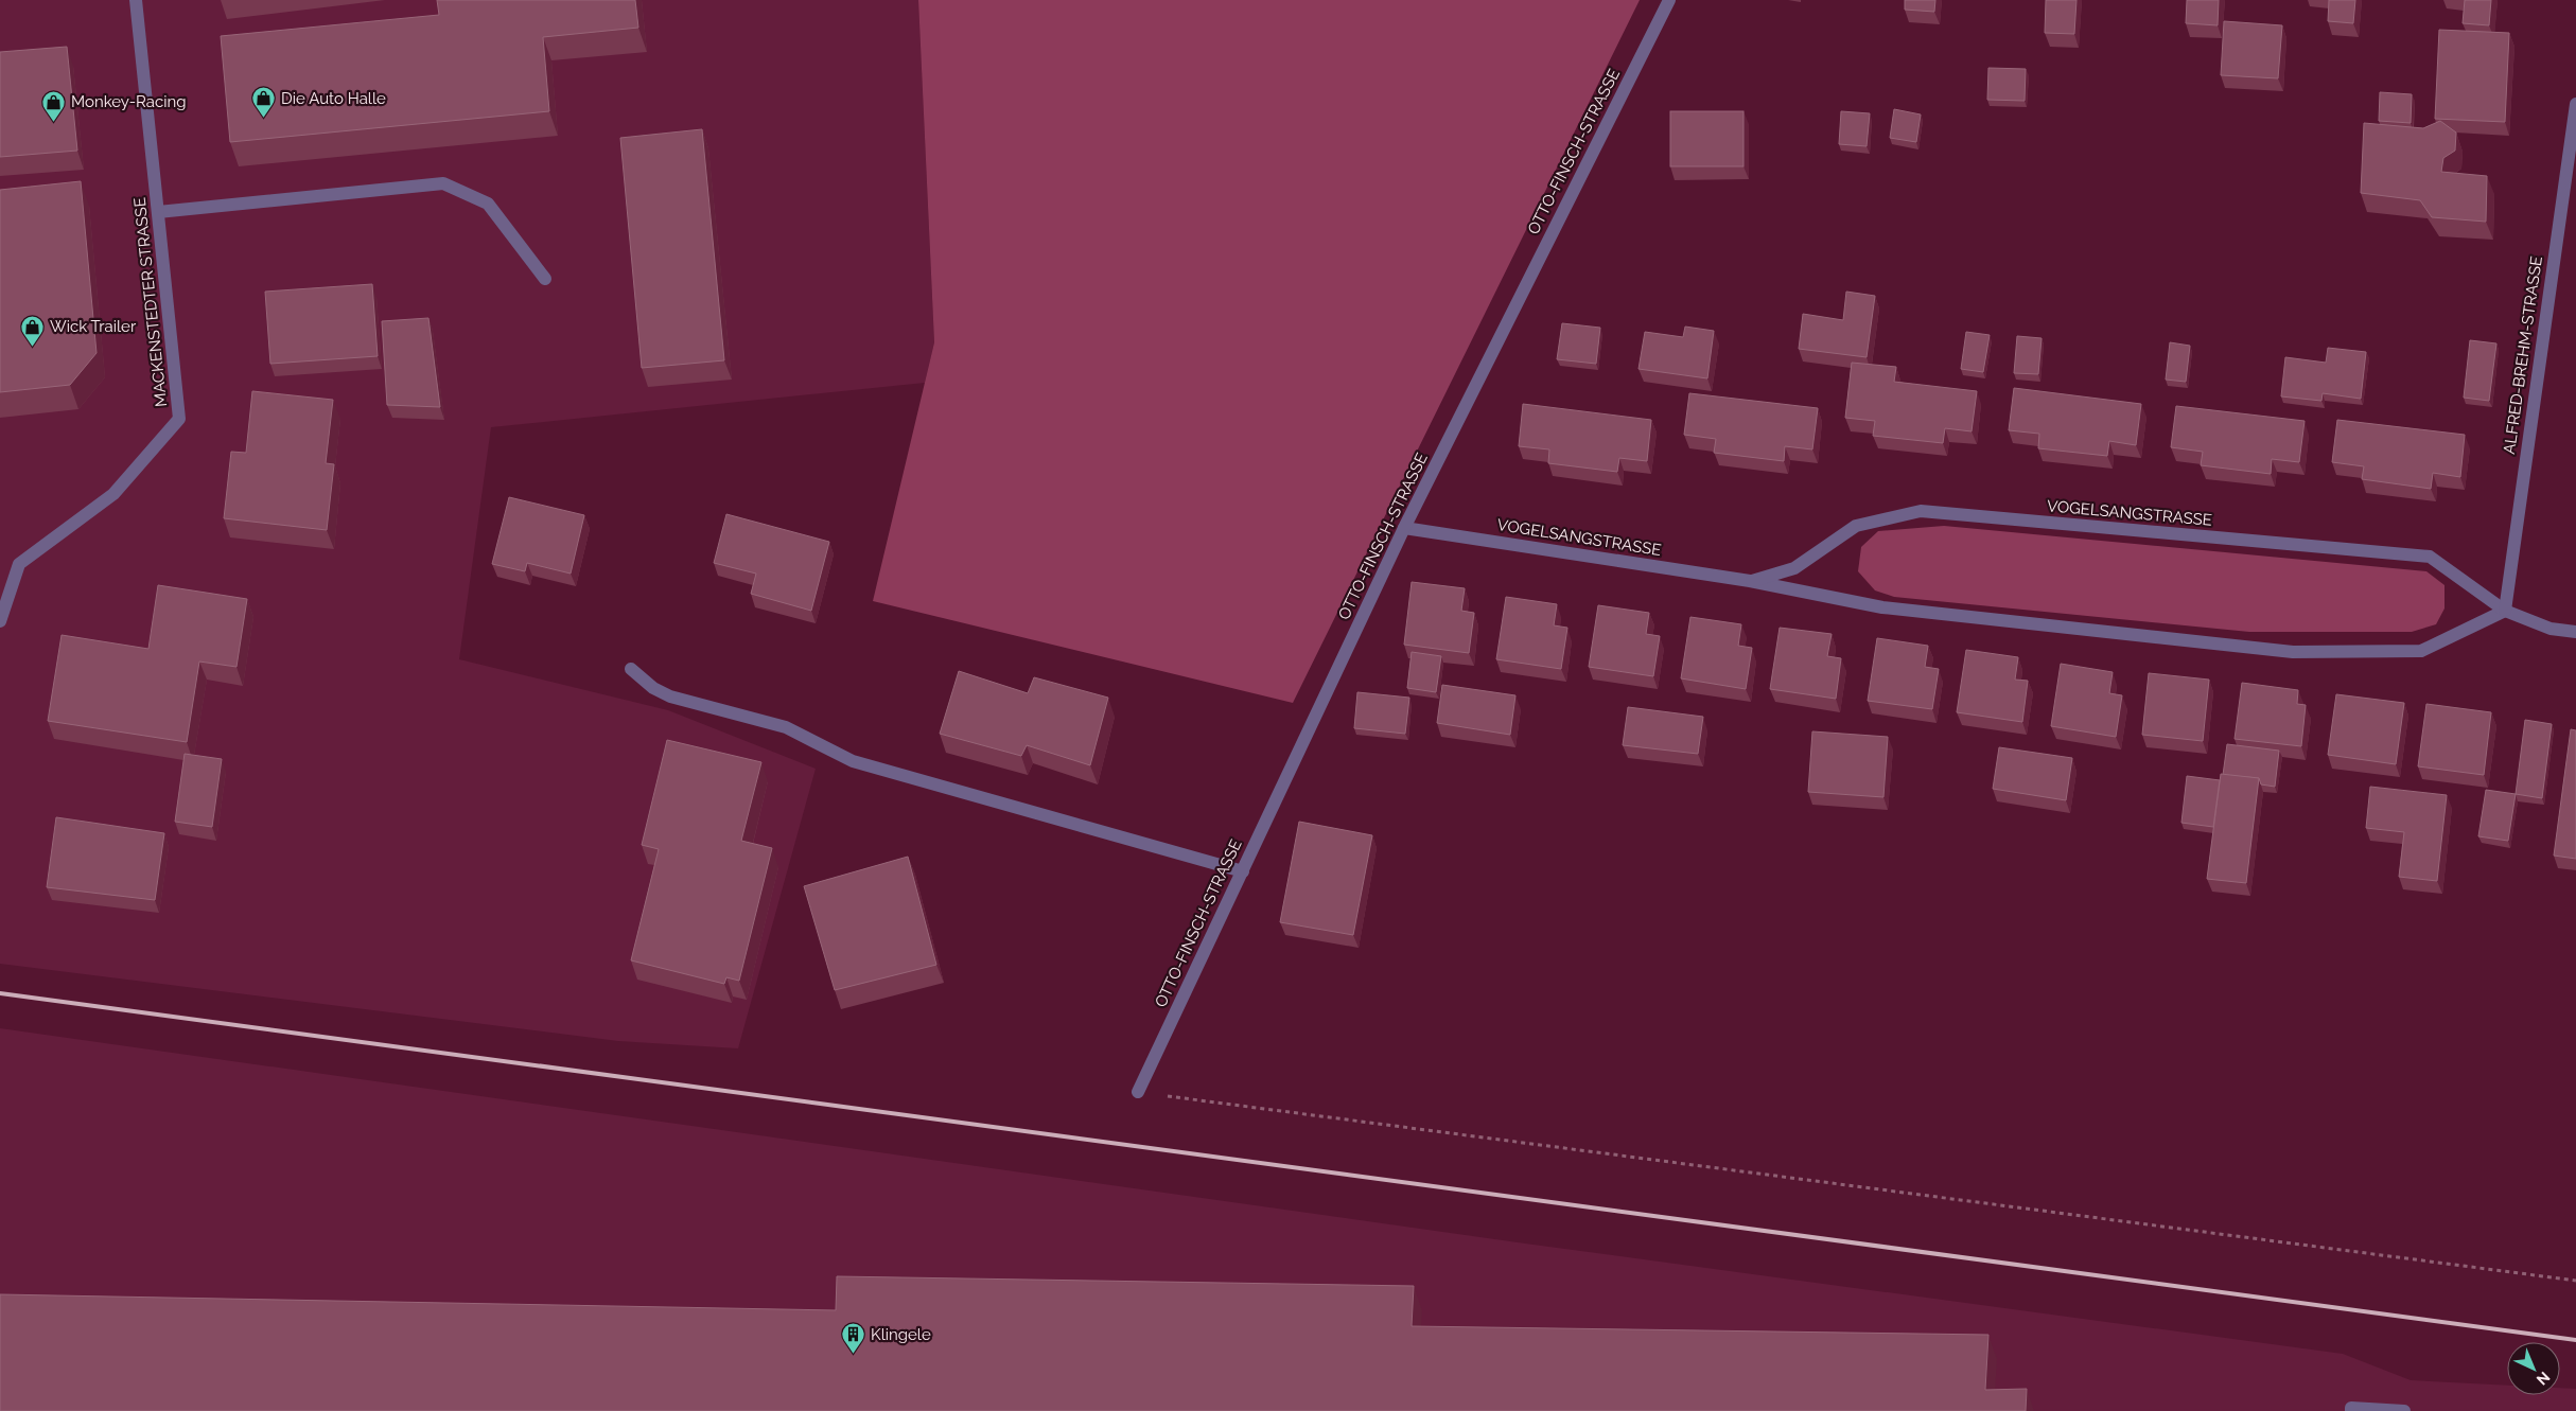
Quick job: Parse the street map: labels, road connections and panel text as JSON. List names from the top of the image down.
{
  "streets": {
    "street": [
      "OTTO-FINSCH-STRASSE",
      "MACKENSTEDTER STRASSE",
      "ALFRED-BREHM-STRASSE",
      "VOGELSANGSTRASSE"
    ]
  },
  "crossings": [
    ["OTTO-FINSCH-STRASSE", "VOGELSANGSTRASSE"],
    ["ALFRED-BREHM-STRASSE", "VOGELSANGSTRASSE"]
  ],
  "places": {
    "shop": ["Die Auto Halle", "Monkey-Racing", "Wick Trailer"],
    "building": ["Klingele"]
  },
  "north": "bottom right"
}
